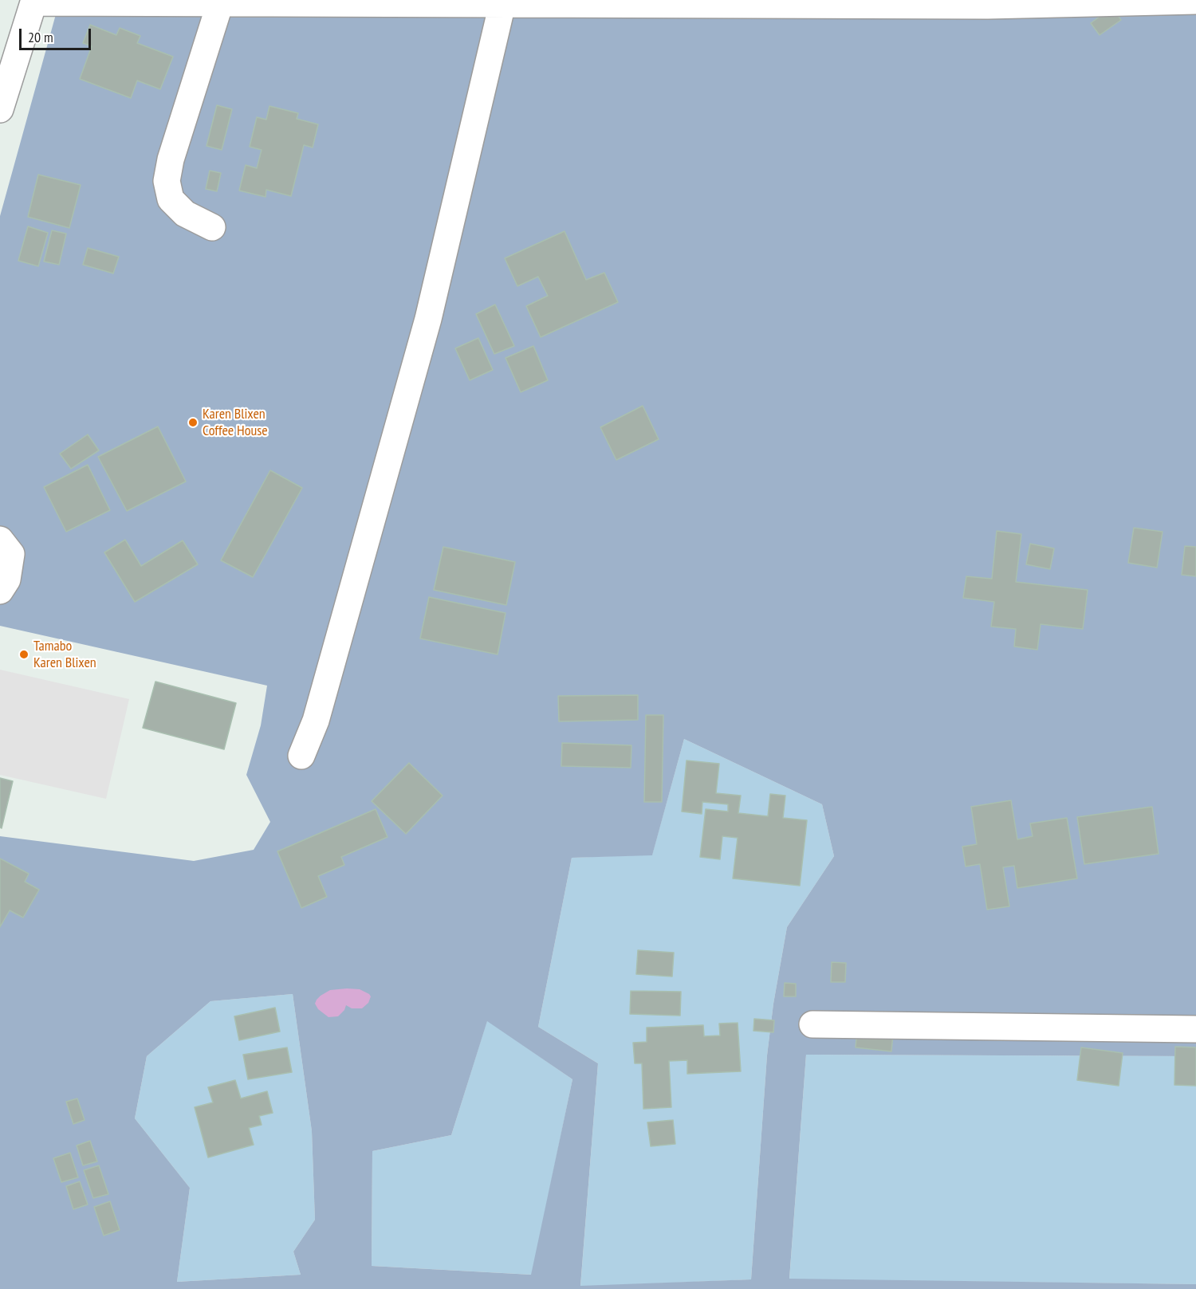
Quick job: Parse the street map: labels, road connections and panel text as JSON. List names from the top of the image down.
{
  "places": ["Karen Blixen Coffee House", "Tamabo Karen Blixen"],
  "scale_bar": "20 m"
}
